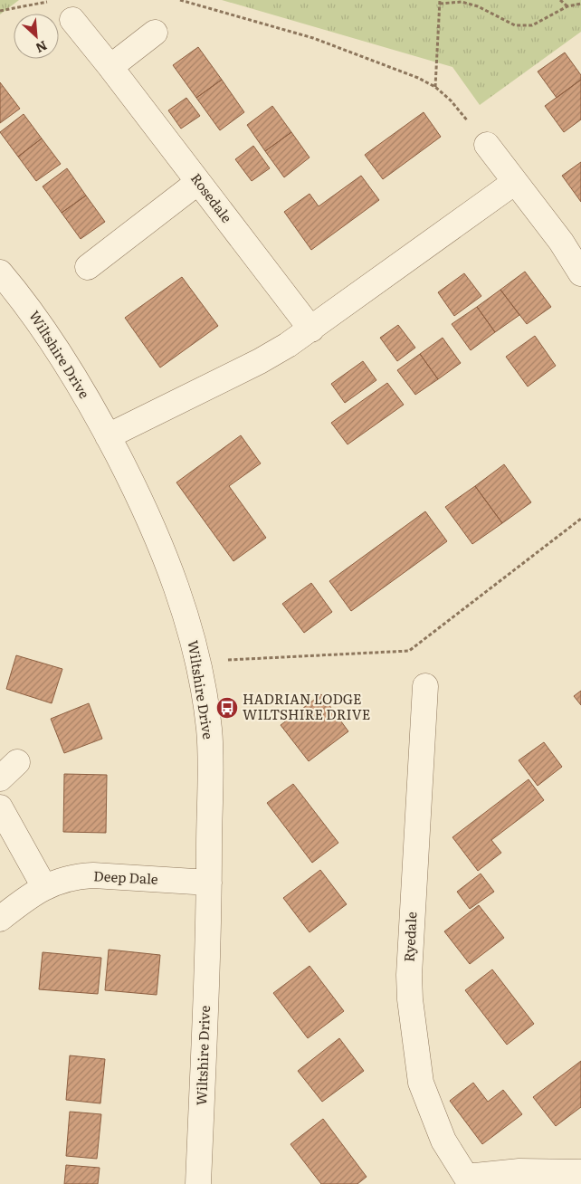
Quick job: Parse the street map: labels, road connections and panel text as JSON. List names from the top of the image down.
{
  "streets": {
    "street": [
      "Rosedale",
      "Wiltshire Drive",
      "Deep Dale",
      "Ryedale"
    ]
  },
  "crossings": [
    ["Wiltshire Drive", "Deep Dale"]
  ],
  "places": {
    "bus stop": ["HADRIAN LODGE WILTSHIRE DRIVE"]
  },
  "north": "bottom right"
}
